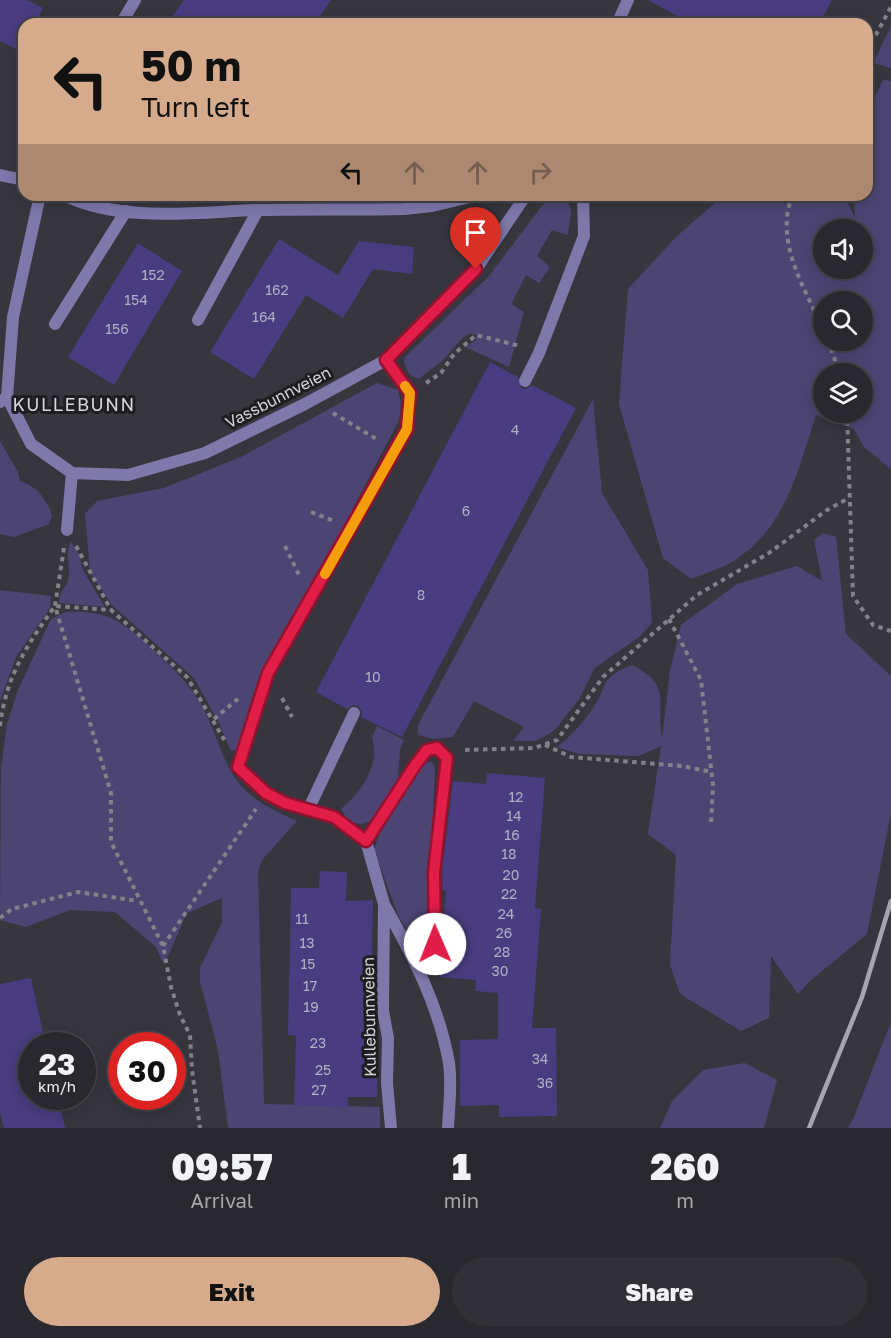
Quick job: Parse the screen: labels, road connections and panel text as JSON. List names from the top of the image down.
{
  "streets": {
    "street": ["Vassbunnveien", "Kullebunnveien"]
  },
  "districts": ["KULLEBUNN"],
  "house_numbers": [
    "152",
    "162",
    "154",
    "164",
    "156",
    "4",
    "6",
    "8",
    "10",
    "12",
    "14",
    "16",
    "18",
    "20",
    "22",
    "24",
    "11",
    "26",
    "13",
    "28",
    "15",
    "30",
    "17",
    "19",
    "23",
    "34",
    "25",
    "36",
    "27"
  ],
  "page": {
    "turn": ["50 m", "Turn left"],
    "speed": "23 km/h",
    "limit": "30",
    "eta": [
      "09:57",
      "Arrival",
      "1",
      "min",
      "260",
      "m"
    ],
    "buttons": ["Exit", "Share"]
  }
}
